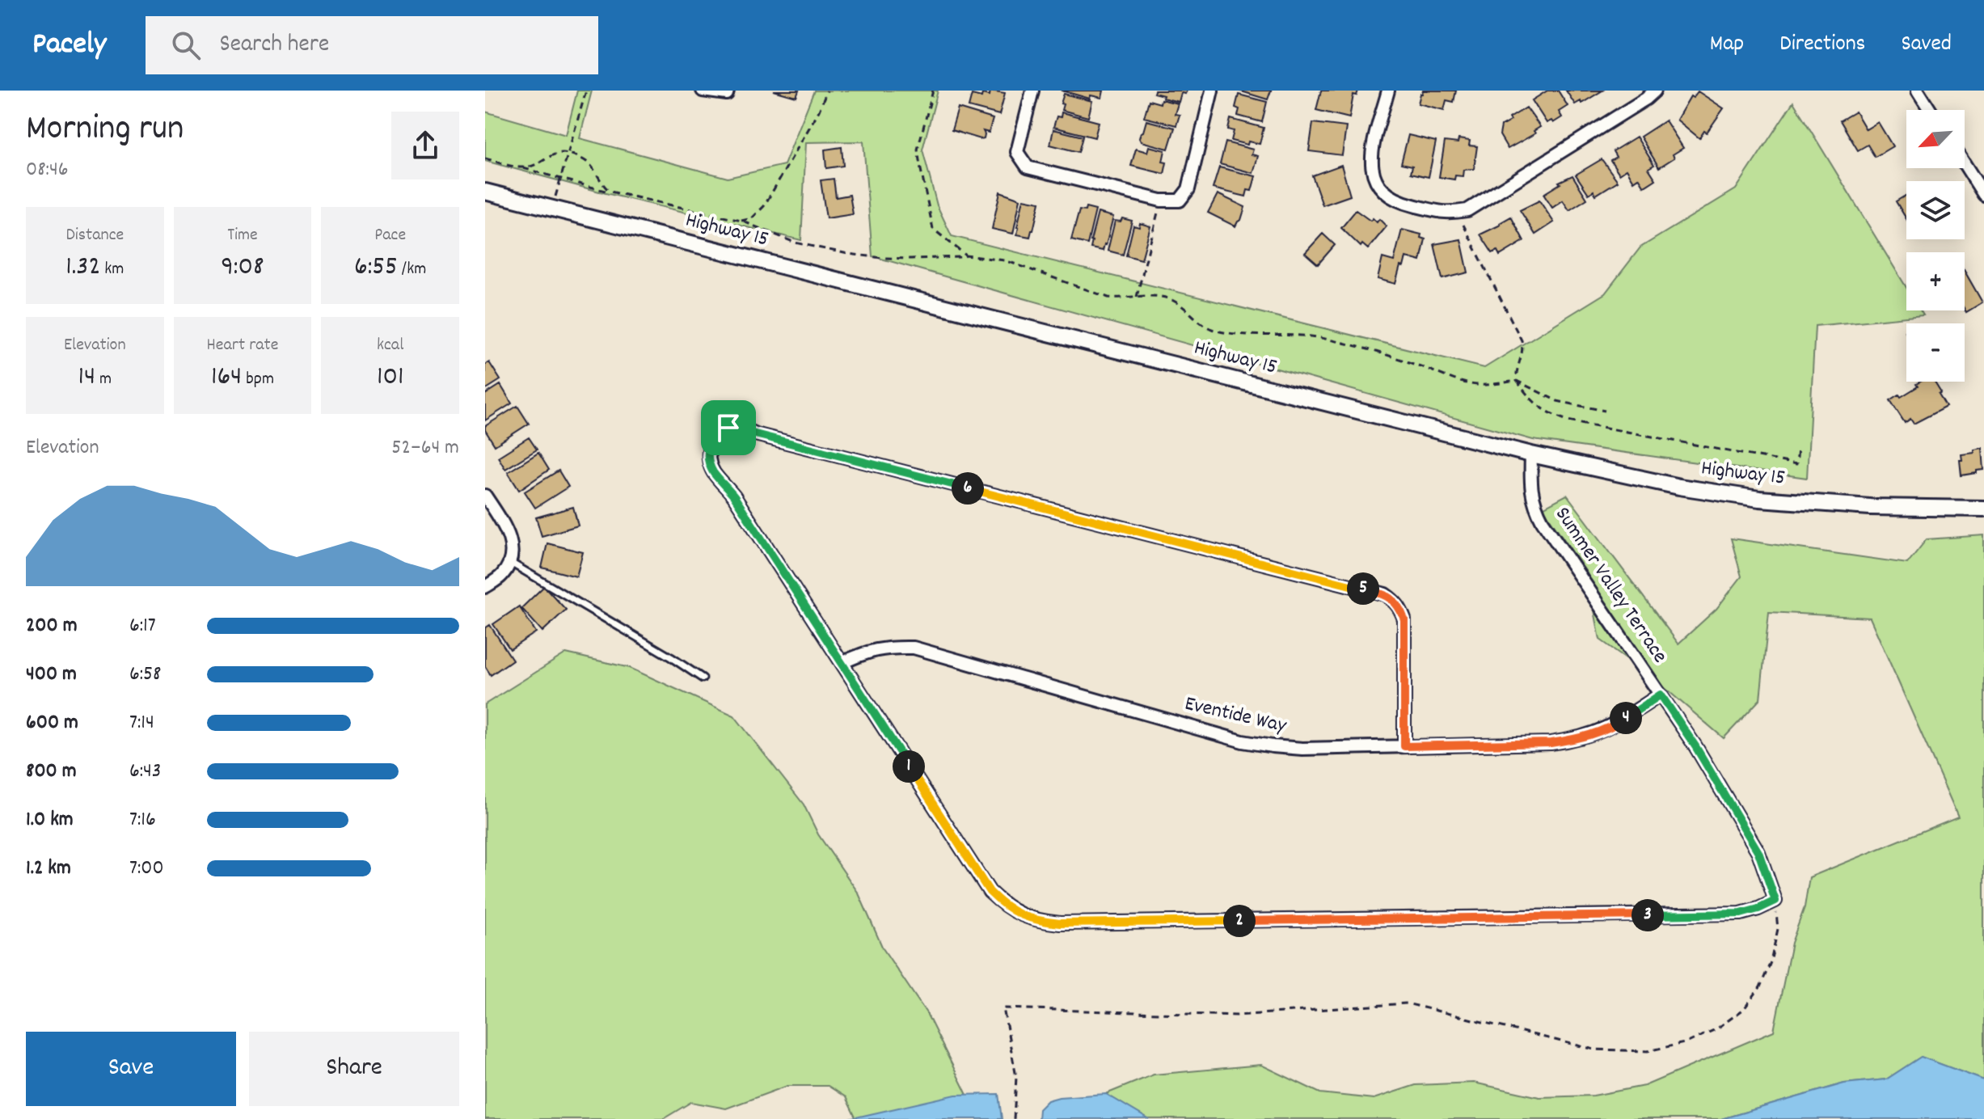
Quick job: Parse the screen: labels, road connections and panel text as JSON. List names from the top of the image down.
{
  "streets": {
    "main road": ["Highway 15"],
    "street": ["Summer Valley Terrace", "Eventide Way"]
  },
  "crossings": [
    ["Highway 15", "Summer Valley Terrace"],
    ["Summer Valley Terrace", "Eventide Way"]
  ],
  "north": "bottom left",
  "page": {
    "header": "Pacely",
    "search": "Search here",
    "nav": ["Map", "Directions", "Saved"],
    "heading": ["Morning run", "08:46"],
    "map_buttons": ["+", "−"],
    "stats": [
      ["Distance", "1.32 km"],
      ["Time", "9:08"],
      ["Pace", "6:55 /km"],
      ["Elevation", "14 m"],
      ["Heart rate", "164 bpm"],
      ["kcal", "101"]
    ],
    "chart": ["Elevation", "52–64 m"],
    "pins": [
      "6",
      "5",
      "4",
      "1",
      "3",
      "2"
    ],
    "list": [
      {
        "name": "200 m",
        "note": "6:17"
      },
      {
        "name": "400 m",
        "note": "6:58"
      },
      {
        "name": "600 m",
        "note": "7:14"
      },
      {
        "name": "800 m",
        "note": "6:43"
      },
      {
        "name": "1.0 km",
        "note": "7:16"
      },
      {
        "name": "1.2 km",
        "note": "7:00"
      }
    ],
    "buttons": ["Save", "Share"]
  }
}
